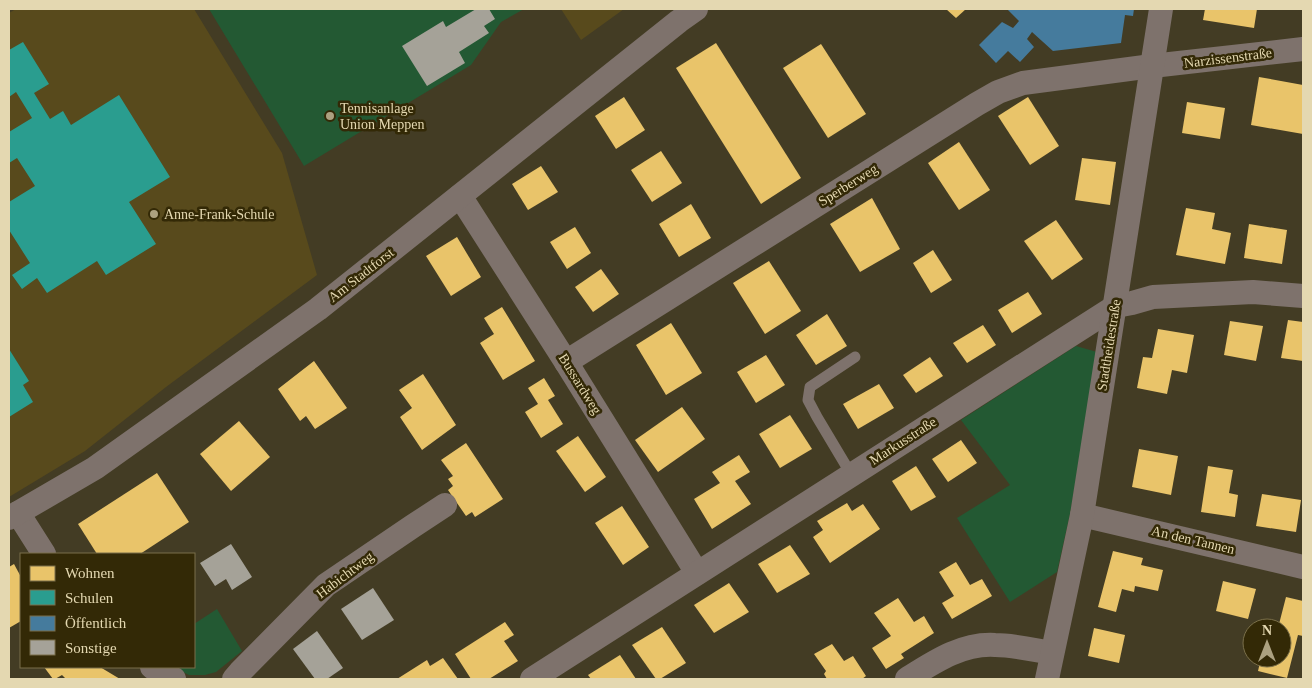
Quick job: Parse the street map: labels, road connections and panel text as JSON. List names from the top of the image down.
{
  "streets": {
    "street": [
      "Narzissenstraße",
      "Sperberweg",
      "Am Stadtforst",
      "Stadtheidestraße",
      "Bussardweg",
      "Markusstraße",
      "An den Tannen",
      "Habichtweg"
    ]
  },
  "crossings": [
    ["Narzissenstraße", "Sperberweg"],
    ["Narzissenstraße", "Stadtheidestraße"],
    ["Sperberweg", "Stadtheidestraße"],
    ["Sperberweg", "Bussardweg"],
    ["Am Stadtforst", "Bussardweg"],
    ["Stadtheidestraße", "Markusstraße"],
    ["Stadtheidestraße", "An den Tannen"],
    ["Bussardweg", "Markusstraße"]
  ],
  "places": ["Tennisanlage Union Meppen", "Anne-Frank-Schule"],
  "legend": [
    "Wohnen",
    "Schulen",
    "Öffentlich",
    "Sonstige"
  ],
  "north": "top"
}
